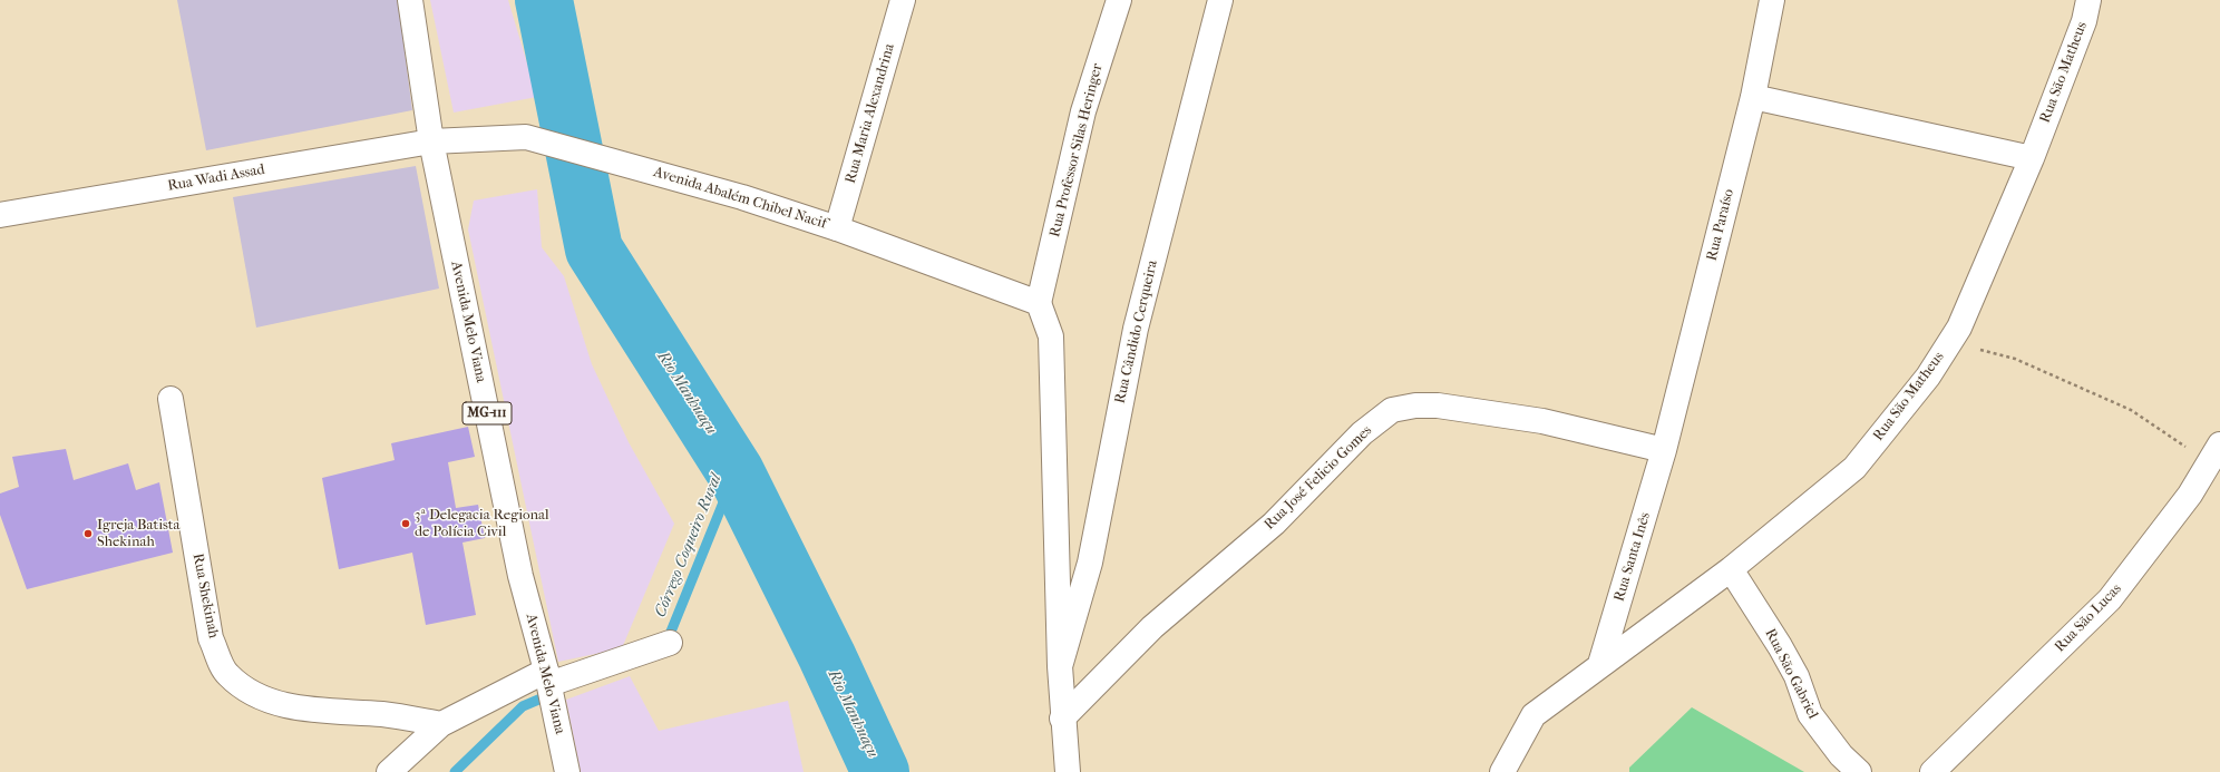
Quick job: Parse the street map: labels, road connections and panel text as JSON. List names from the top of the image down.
{
  "streets": {
    "street": [
      "Rua São Matheus",
      "Rua Maria Alexandrina",
      "Rua Professor Silas Heringer",
      "Rua Wadi Assad",
      "Avenida Abalém Chibel Nacif",
      "Rua Paraíso",
      "Avenida Melo Viana",
      "Rua Cândido Cerqueira",
      "MG-111",
      "Rua José Felicio Gomes",
      "Rua Santa Inês",
      "Rua Shekinah",
      "Rua São Lucas",
      "Rua São Gabriel"
    ]
  },
  "crossings": [
    ["Rua São Matheus", "Rua Santa Inês"],
    ["Rua São Matheus", "Rua São Gabriel"],
    ["Rua Maria Alexandrina", "Avenida Abalém Chibel Nacif"],
    ["Rua Professor Silas Heringer", "Avenida Abalém Chibel Nacif"],
    ["Rua Wadi Assad", "Avenida Abalém Chibel Nacif"],
    ["Rua Wadi Assad", "Avenida Melo Viana"],
    ["Avenida Abalém Chibel Nacif", "Avenida Melo Viana"],
    ["Rua Paraíso", "Rua José Felicio Gomes"],
    ["Rua Paraíso", "Rua Santa Inês"],
    ["Rua José Felicio Gomes", "Rua Santa Inês"]
  ],
  "water": ["Rio Manhuaçu", "Córrego Coqueiro Rural"],
  "places": ["3ª Delegacia Regional de Polícia Civil", "Igreja Batista Shekinah"]
}
